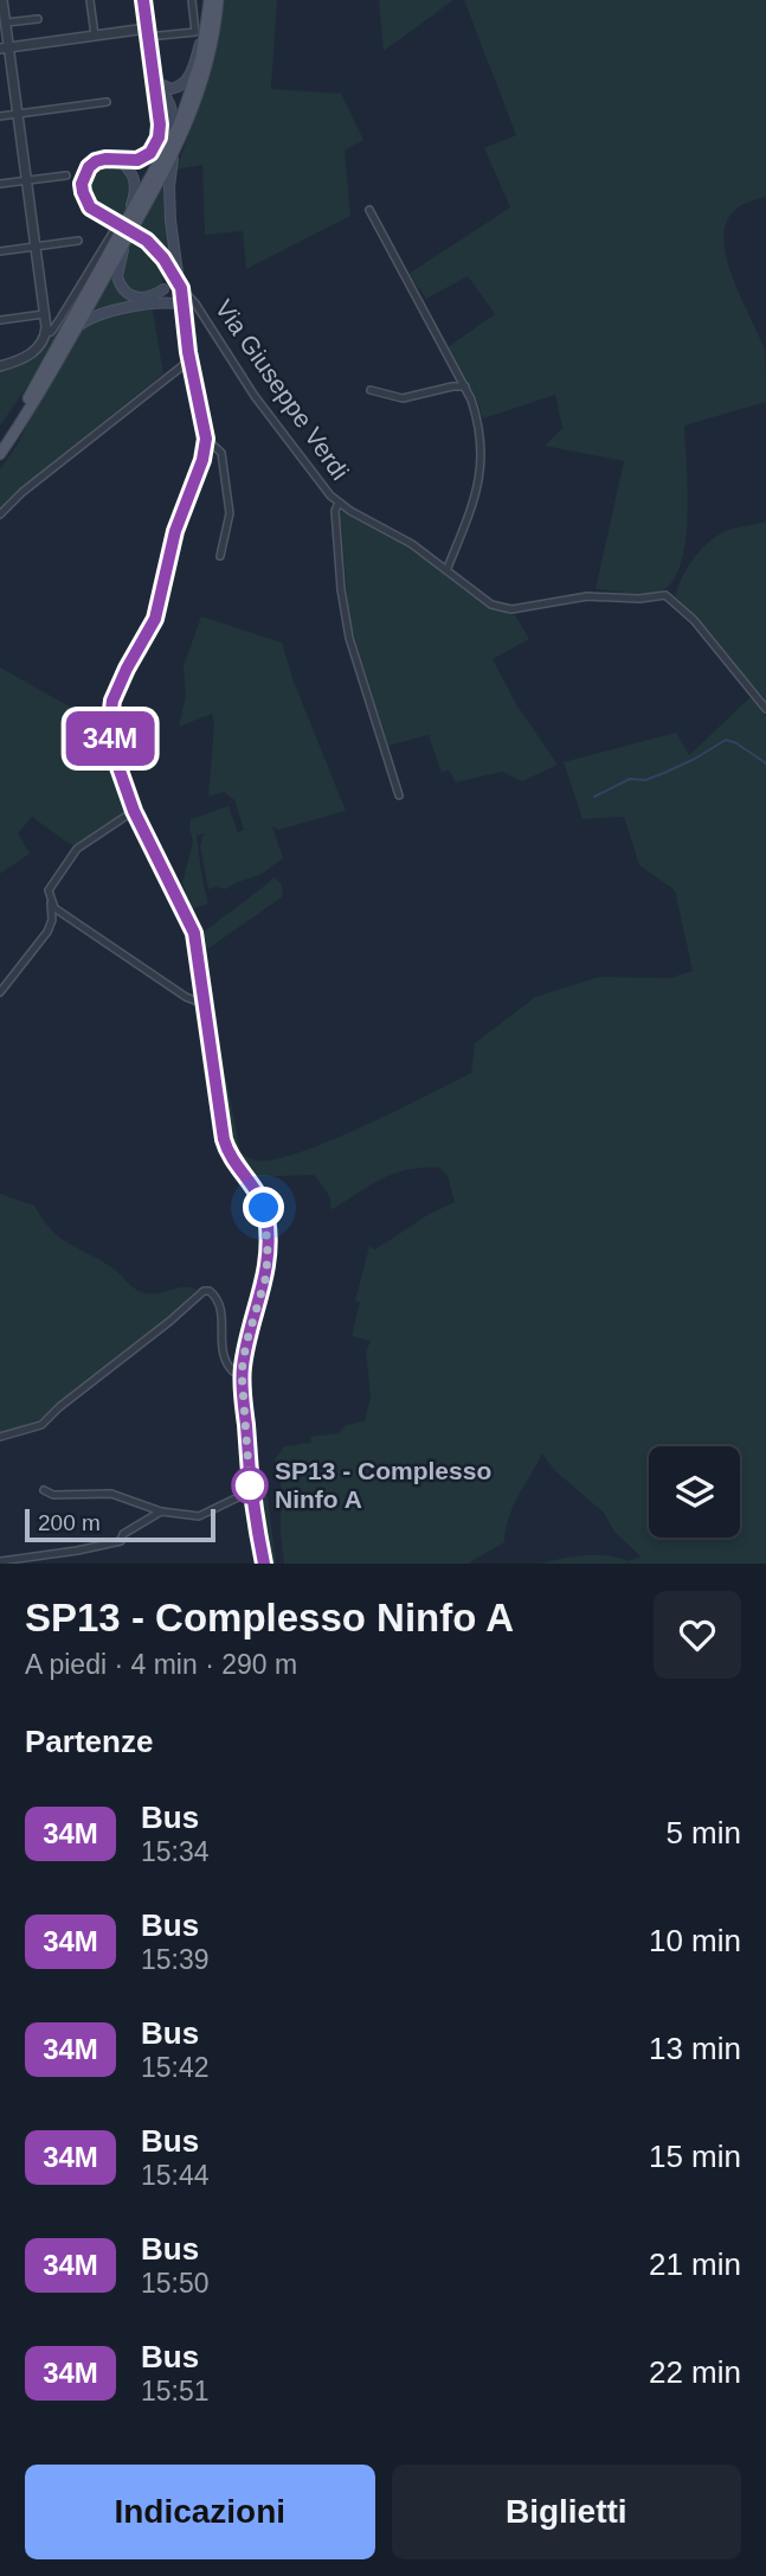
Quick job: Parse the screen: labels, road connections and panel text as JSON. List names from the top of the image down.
{
  "streets": {
    "street": ["Via Giuseppe Verdi"]
  },
  "places": ["SP13 - Complesso Ninfo A"],
  "lines": ["bus line 34M"],
  "scale_bar": "200 m",
  "page": {
    "on_map": "34M",
    "scale": "200 m",
    "heading": [
      ["SP13 - Complesso Ninfo A", "A piedi · 4 min · 290 m"],
      "Partenze"
    ],
    "list": [
      {
        "mark": "34M",
        "name": "Bus",
        "note": "15:34",
        "value": "5 min"
      },
      {
        "mark": "34M",
        "name": "Bus",
        "note": "15:39",
        "value": "10 min"
      },
      {
        "mark": "34M",
        "name": "Bus",
        "note": "15:42",
        "value": "13 min"
      },
      {
        "mark": "34M",
        "name": "Bus",
        "note": "15:44",
        "value": "15 min"
      },
      {
        "mark": "34M",
        "name": "Bus",
        "note": "15:50",
        "value": "21 min"
      },
      {
        "mark": "34M",
        "name": "Bus",
        "note": "15:51",
        "value": "22 min"
      }
    ],
    "buttons": ["Indicazioni", "Biglietti"]
  }
}
